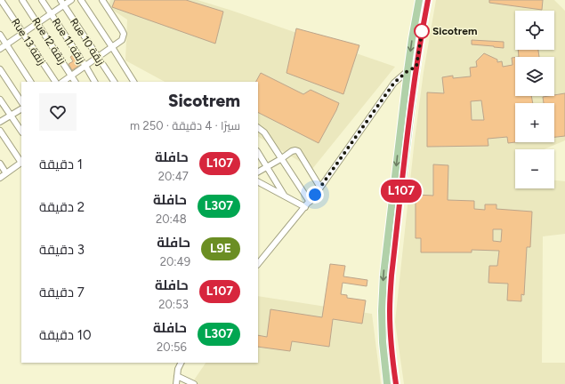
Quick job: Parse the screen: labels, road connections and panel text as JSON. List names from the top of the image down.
{
  "streets": {
    "street": [
      "Rue 12 زنقة",
      "Rue 11 زنقة",
      "Rue 13 زنقة",
      "Rue 10 زنقة"
    ]
  },
  "places": ["Sicotrem"],
  "lines": ["bus line L107"],
  "page": {
    "on_map": "L107",
    "map_buttons": ["+", "−"],
    "heading": ["Sicotrem", "سيرًا · 4 دقيقة · 250 m"],
    "list": [
      {
        "mark": "L107",
        "name": "حافلة",
        "note": "20:47",
        "value": "1 دقيقة"
      },
      {
        "mark": "L307",
        "name": "حافلة",
        "note": "20:48",
        "value": "2 دقيقة"
      },
      {
        "mark": "L9E",
        "name": "حافلة",
        "note": "20:49",
        "value": "3 دقيقة"
      },
      {
        "mark": "L107",
        "name": "حافلة",
        "note": "20:53",
        "value": "7 دقيقة"
      },
      {
        "mark": "L307",
        "name": "حافلة",
        "note": "20:56",
        "value": "10 دقيقة"
      }
    ]
  }
}
